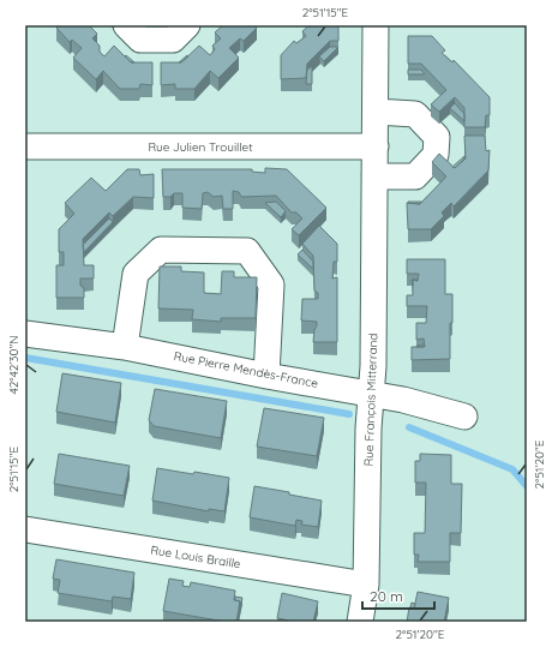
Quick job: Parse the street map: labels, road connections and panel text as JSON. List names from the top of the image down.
{
  "streets": {
    "street": [
      "Rue Julien Trouillet",
      "Rue Pierre Mendès-France",
      "Rue François Mitterrand",
      "Rue Louis Braille"
    ]
  },
  "crossings": [
    ["Rue Julien Trouillet", "Rue François Mitterrand"],
    ["Rue Pierre Mendès-France", "Rue François Mitterrand"],
    ["Rue François Mitterrand", "Rue Louis Braille"]
  ],
  "scale_bar": "20 m",
  "coordinates": ["2°51'15\"E", "42°42'30\"N", "2°51'20\"E"]
}
